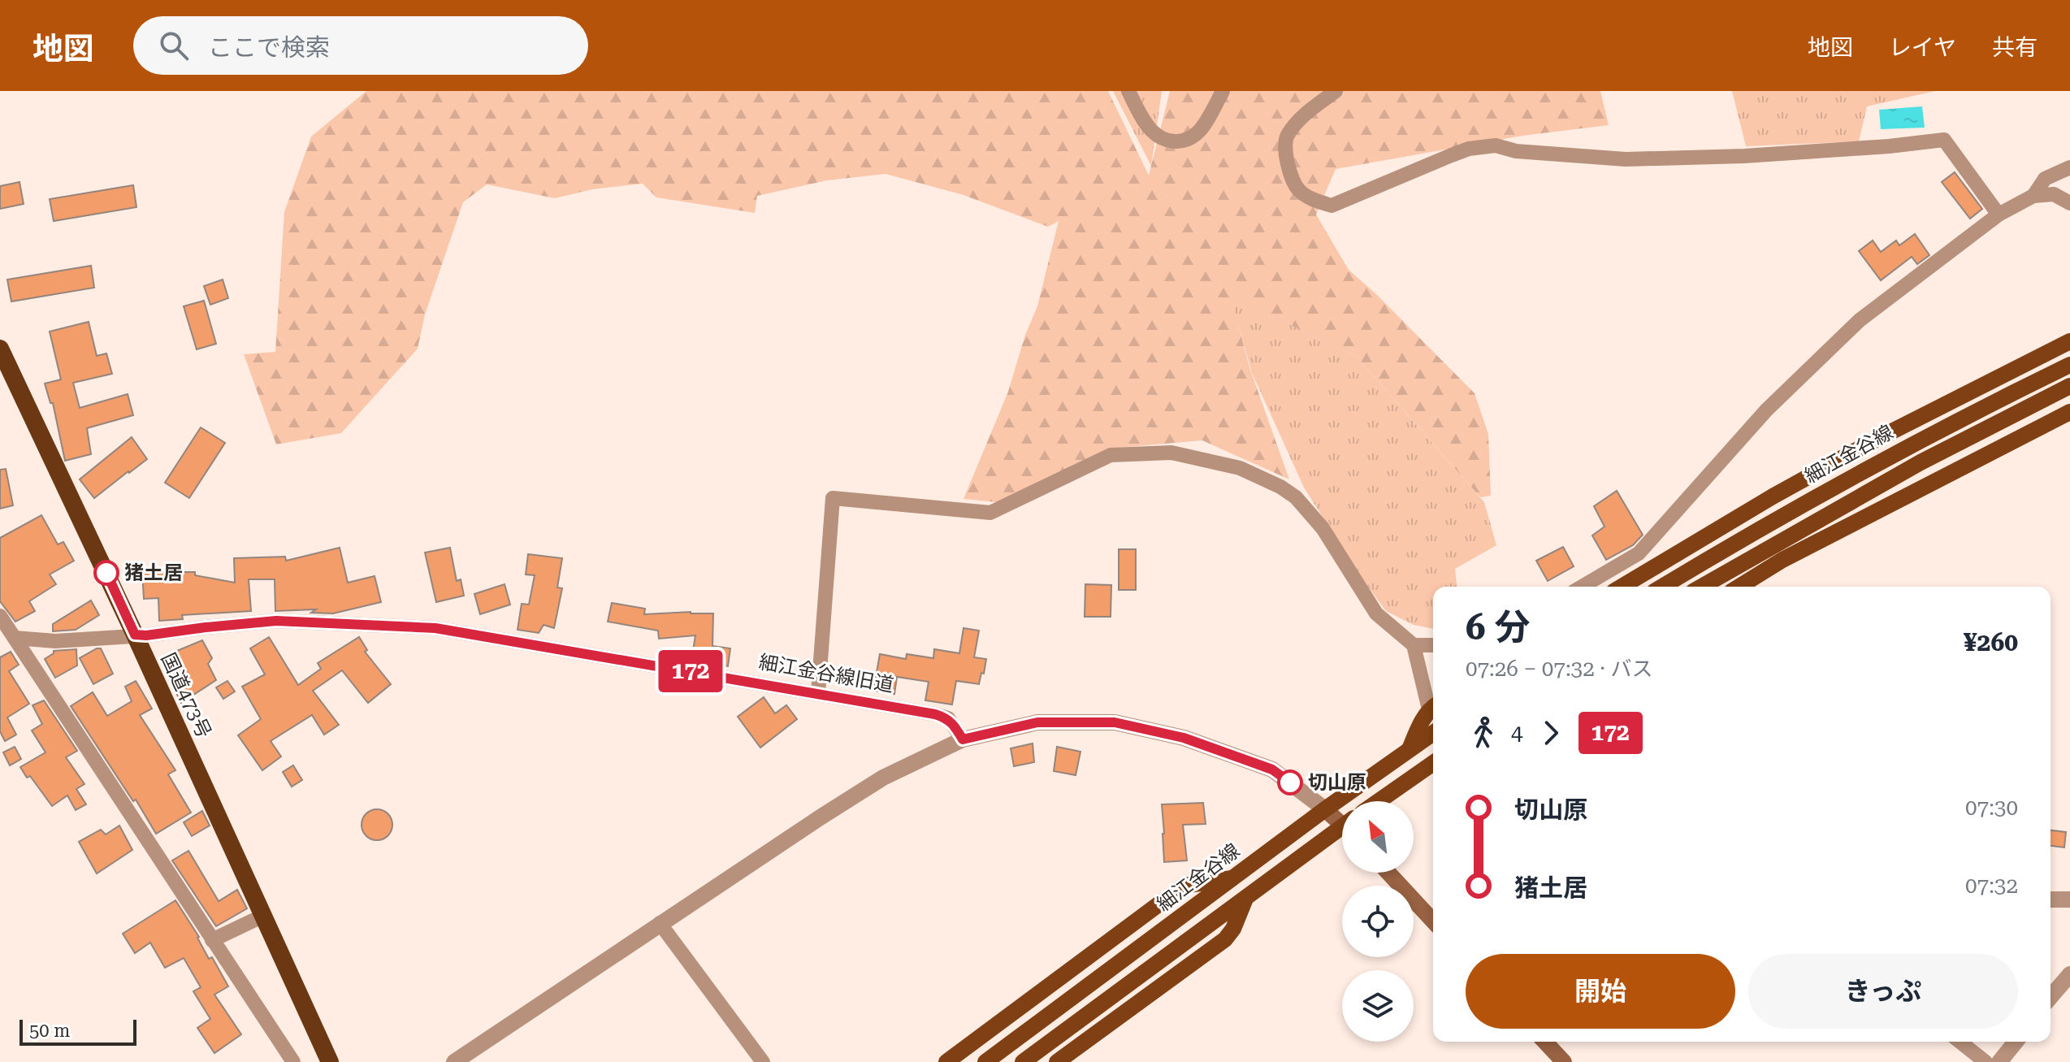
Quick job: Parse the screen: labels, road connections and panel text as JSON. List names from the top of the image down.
{
  "streets": {
    "highway": ["国道473号"],
    "main road": ["細江金谷線"],
    "street": ["細江金谷線旧道"]
  },
  "crossings": [
    ["細江金谷線旧道", "国道473号"]
  ],
  "places": ["猪土居", "切山原"],
  "lines": ["bus line 172"],
  "scale_bar": "50 m",
  "north": "top left",
  "page": {
    "header": "地図",
    "search": "ここで検索",
    "nav": ["地図", "レイヤ", "共有"],
    "on_map": "172",
    "heading": ["6 分", "07:26 – 07:32 · バス", "¥260"],
    "legs": ["4", "172"],
    "list": [
      {
        "name": "切山原",
        "value": "07:30"
      },
      {
        "name": "猪土居",
        "value": "07:32"
      }
    ],
    "buttons": ["開始", "きっぷ"],
    "scale": "50 m"
  }
}
